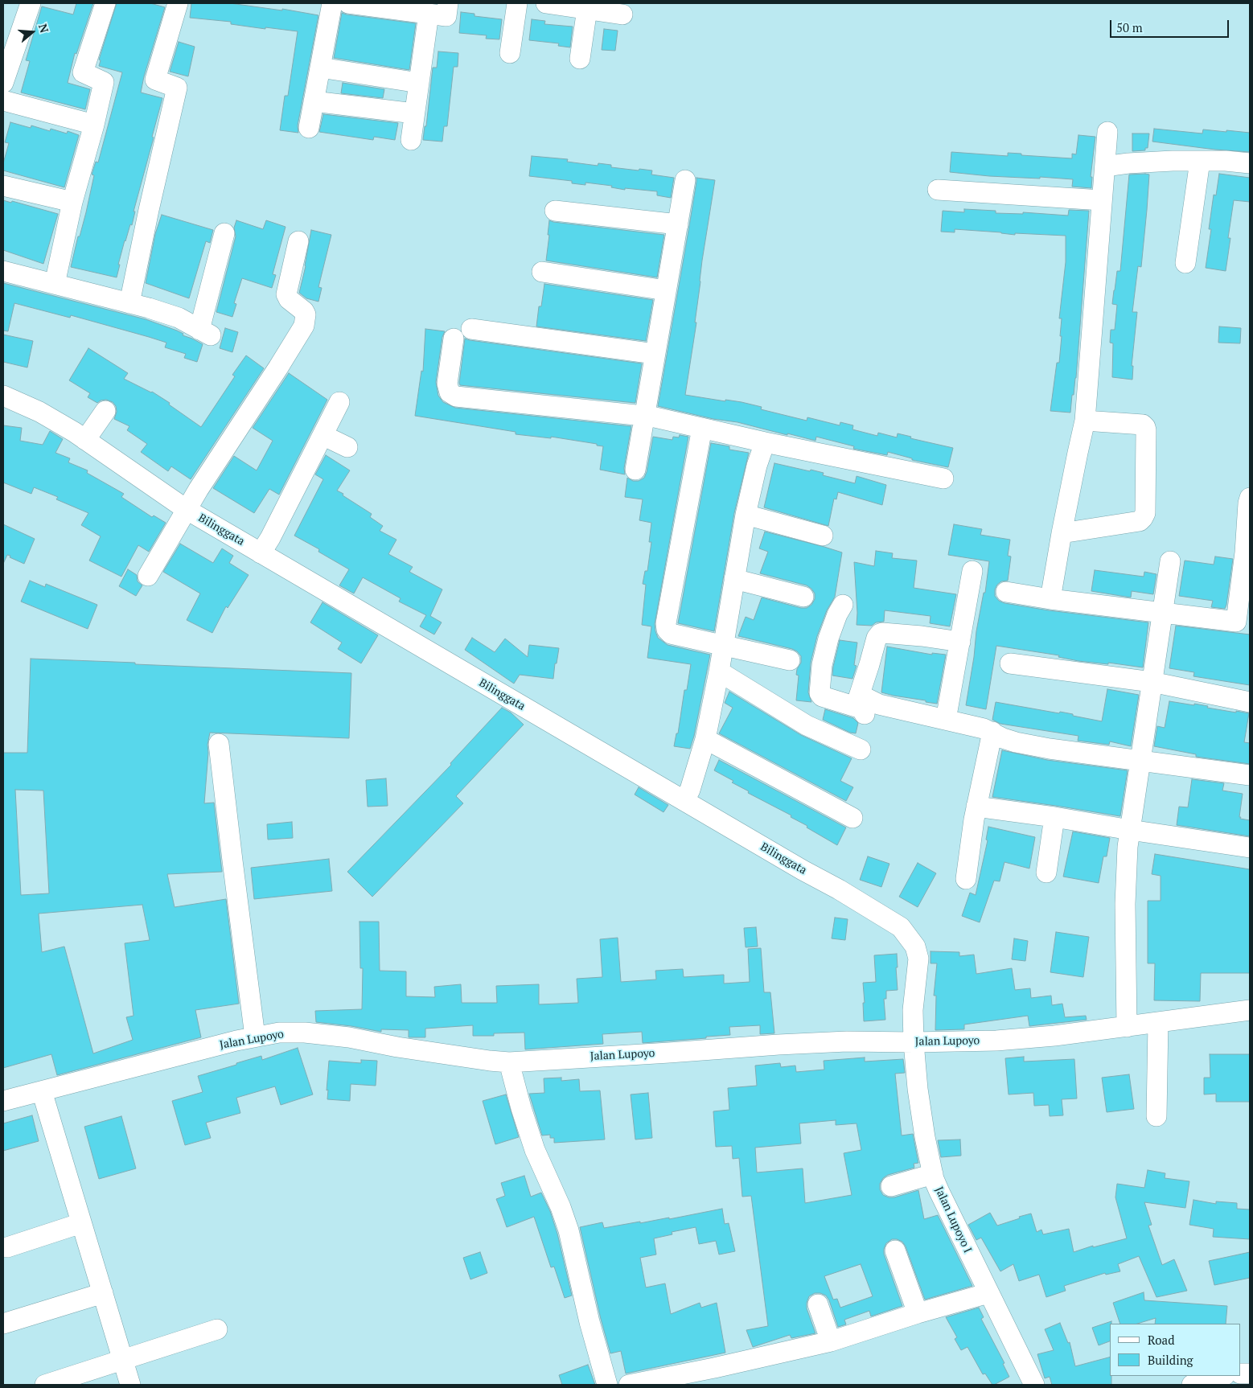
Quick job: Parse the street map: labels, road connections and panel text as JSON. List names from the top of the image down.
{
  "streets": {
    "street": ["Bilinggata", "Jalan Lupoyo", "Jalan Lupoyo I"]
  },
  "crossings": [
    ["Bilinggata", "Jalan Lupoyo"],
    ["Bilinggata", "Jalan Lupoyo I"],
    ["Jalan Lupoyo", "Jalan Lupoyo I"]
  ],
  "legend": ["Road", "Building"],
  "scale_bar": "50 m",
  "north": "right"
}
